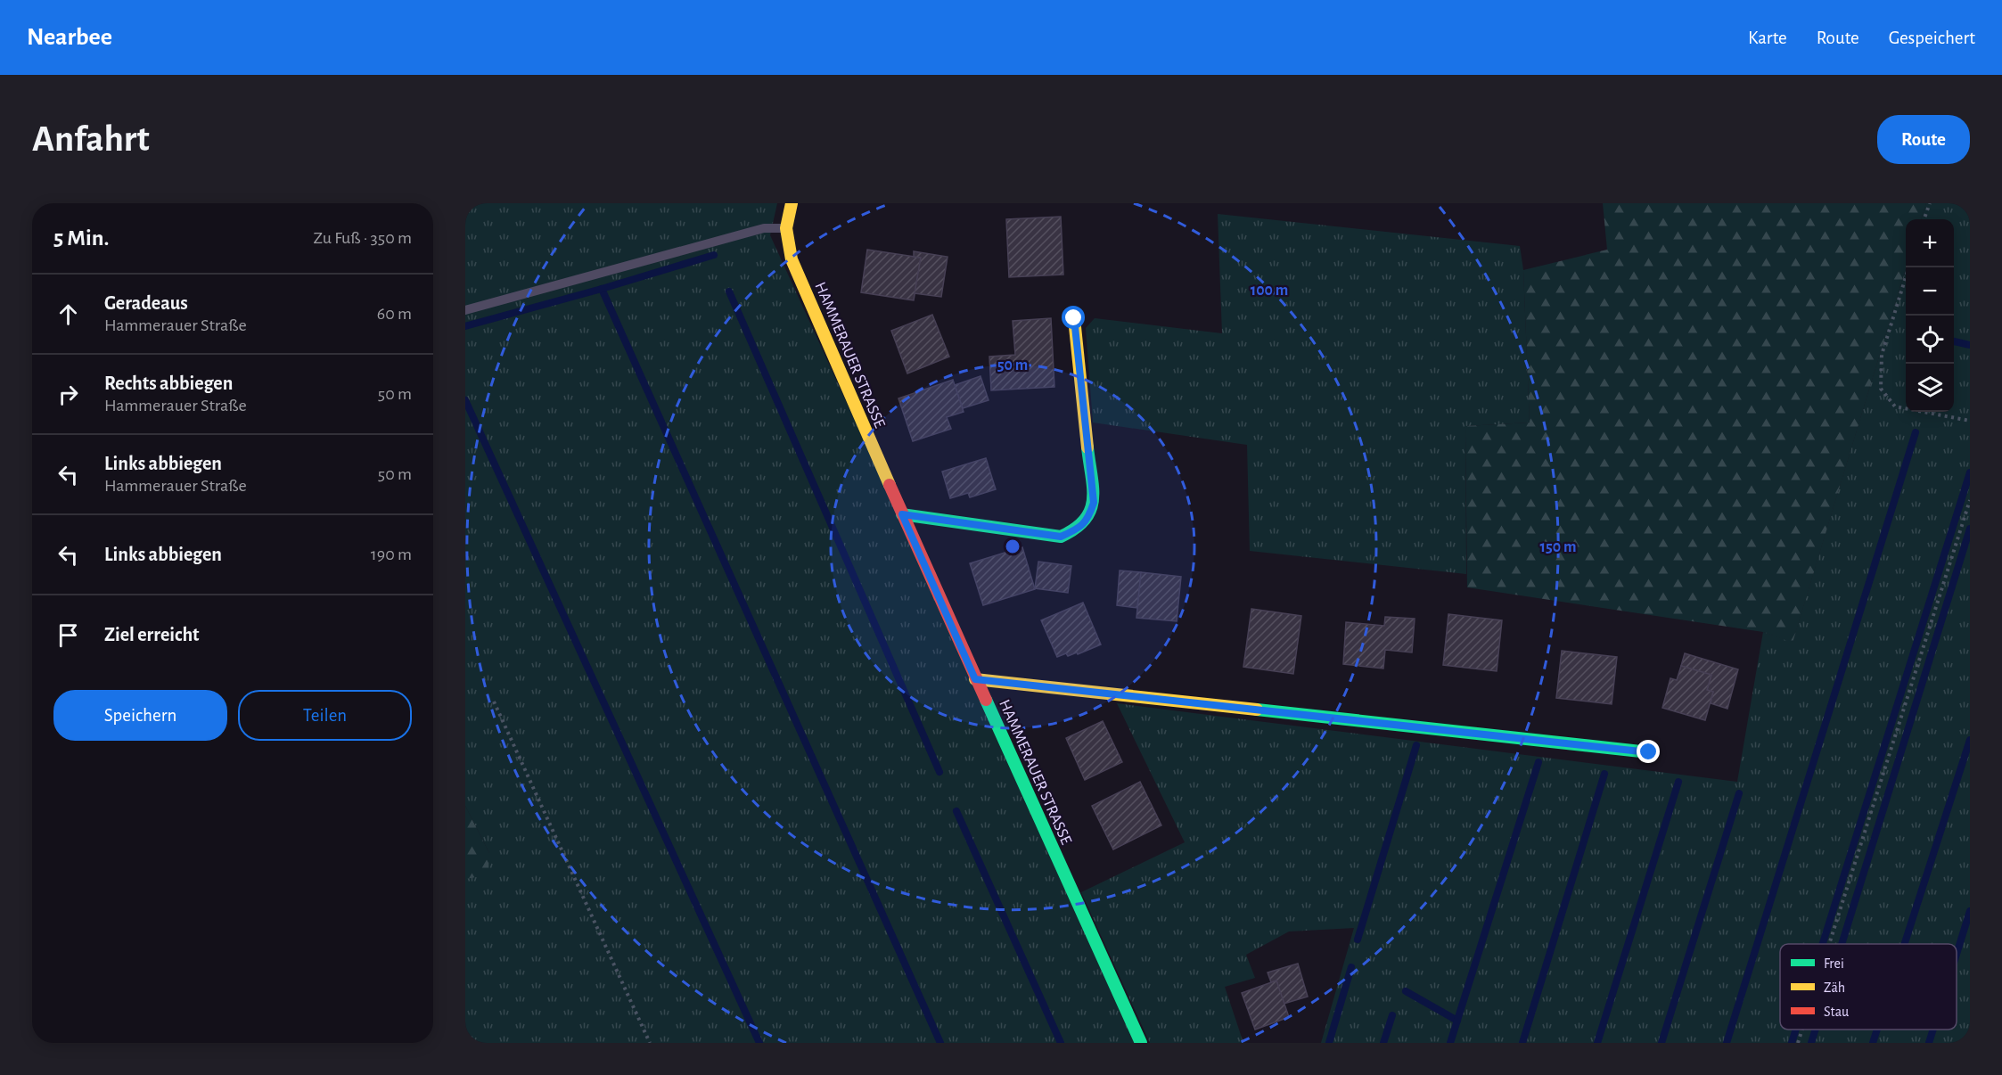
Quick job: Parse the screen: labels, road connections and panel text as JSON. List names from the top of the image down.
{
  "streets": {
    "street": ["HAMMERAUER STRASSE"]
  },
  "legend": ["Frei", "Zäh", "Stau"],
  "page": {
    "header": "Nearbee",
    "nav": ["Karte", "Route", "Gespeichert"],
    "buttons": [
      "Route",
      ["Speichern", "Teilen"]
    ],
    "title": "Anfahrt",
    "heading": ["5 Min.", "Zu Fuß · 350 m"],
    "map_buttons": ["+", "−"],
    "list": [
      ["Geradeaus", "Hammerauer Straße", "60 m"],
      ["Rechts abbiegen", "Hammerauer Straße", "50 m"],
      ["Links abbiegen", "Hammerauer Straße", "50 m"],
      ["Links abbiegen", "190 m"],
      "Ziel erreicht"
    ]
  },
  "rings": ["100 m", "50 m", "150 m"]
}
